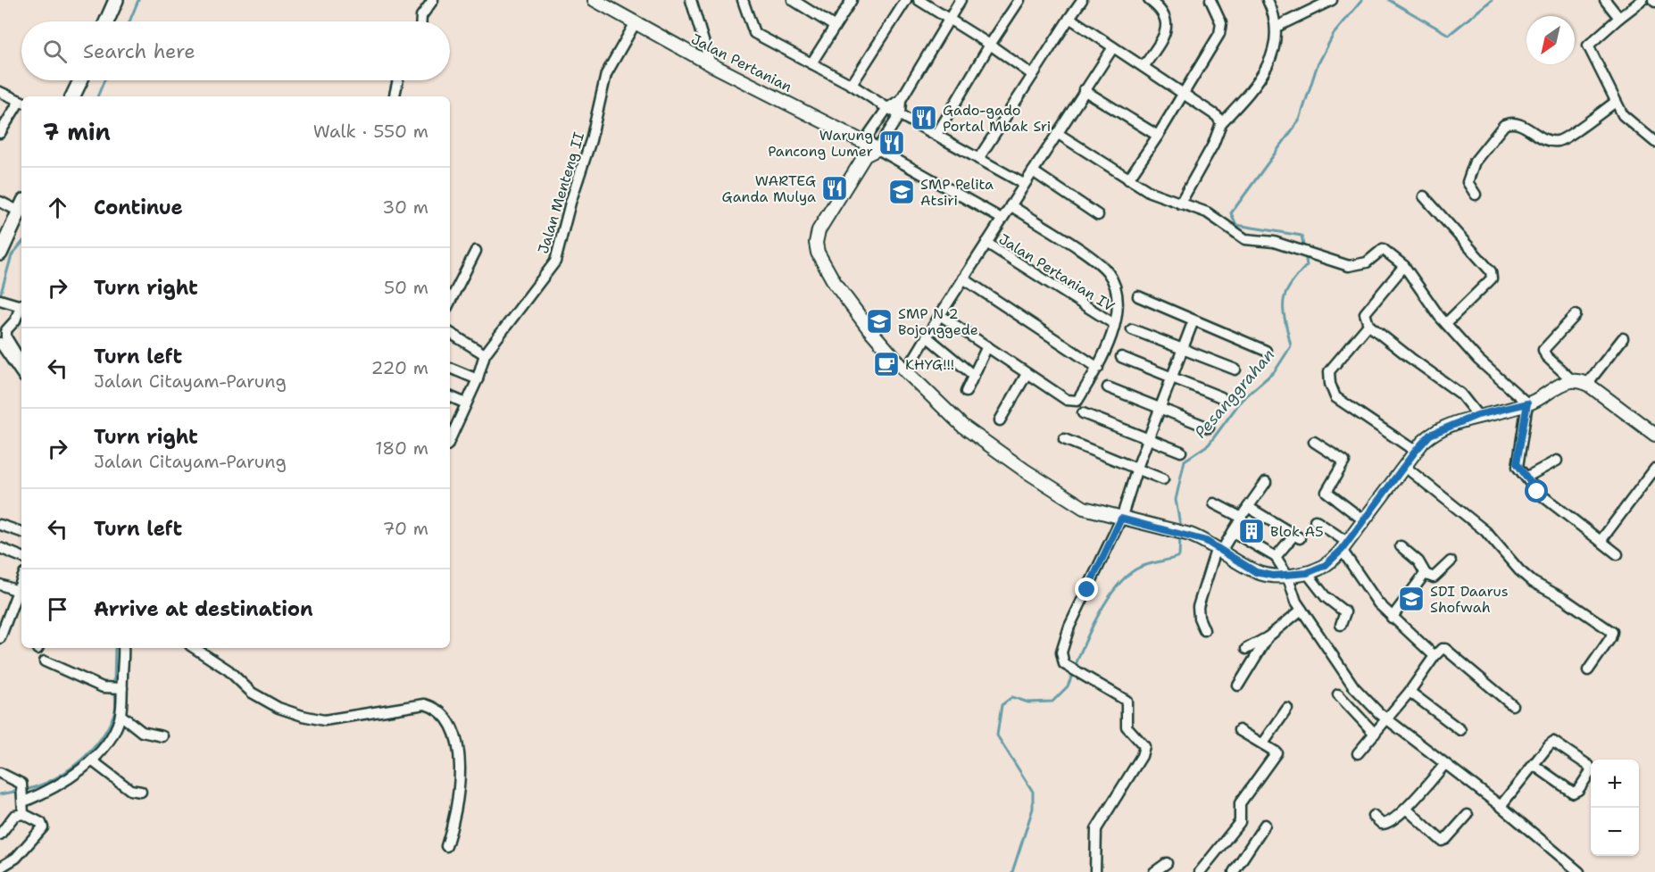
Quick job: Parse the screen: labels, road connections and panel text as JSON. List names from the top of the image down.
{
  "streets": {
    "street": ["Jalan Pertanian", "Jalan Menteng II", "Jalan Pertanian IV"]
  },
  "crossings": [
    ["Jalan Pertanian", "Jalan Menteng II"]
  ],
  "water": ["Pesanggrahan"],
  "places": {
    "restaurant": ["Gado-gado Portal Mbak Sri", "Warung Pancong Lumer", "WARTEG Ganda Mulya"],
    "school or university": ["SMP Pelita Atsiri", "SMP N 2 Bojonggede", "SDI Daarus Shofwah"],
    "cafe": ["KHYG!!!"],
    "building": ["Blok A5"]
  },
  "north": "bottom left",
  "page": {
    "search": "Search here",
    "heading": ["7 min", "Walk · 550 m"],
    "list": [
      ["Continue", "30 m"],
      ["Turn right", "50 m"],
      ["Turn left", "Jalan Citayam-Parung", "220 m"],
      ["Turn right", "Jalan Citayam-Parung", "180 m"],
      ["Turn left", "70 m"],
      "Arrive at destination"
    ],
    "map_buttons": ["+", "−"]
  }
}
